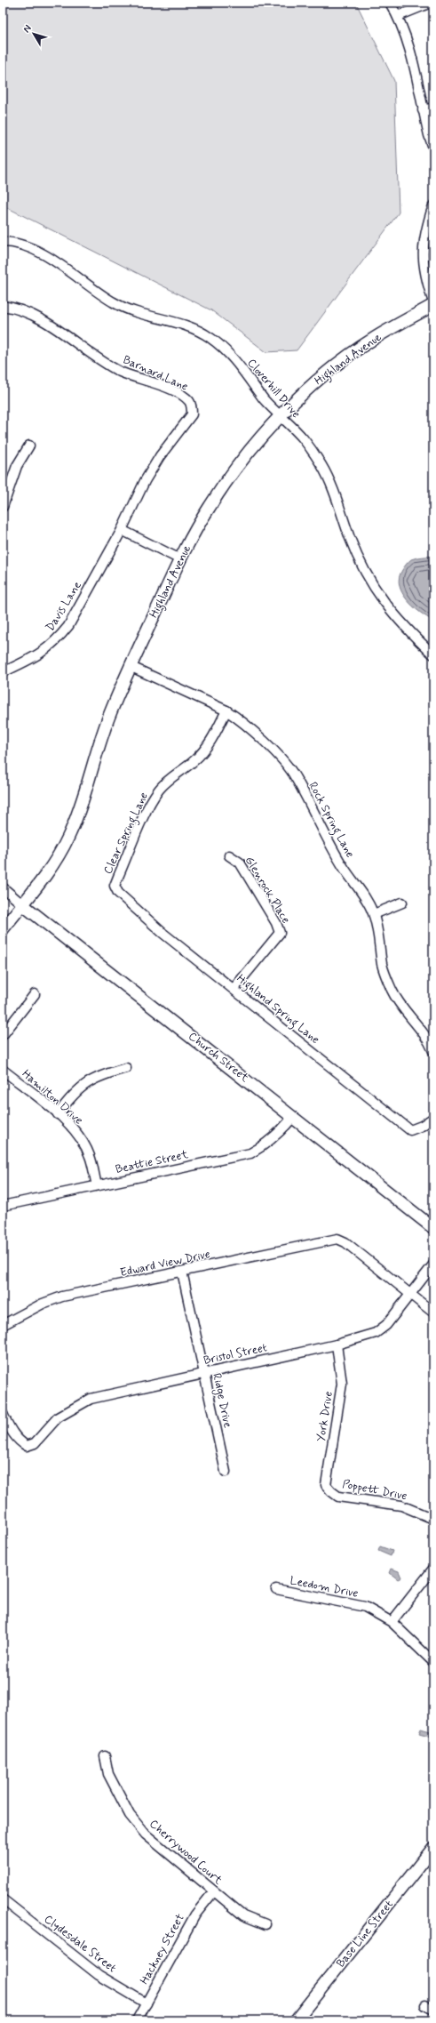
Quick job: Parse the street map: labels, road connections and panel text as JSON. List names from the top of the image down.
{
  "streets": {
    "main road": ["Highland Avenue", "Church Street", "Base Line Street"],
    "street": [
      "Barnard Lane",
      "Cloverhill Drive",
      "Davis Lane",
      "Rock Spring Lane",
      "Clear Spring Lane",
      "Glenrock Place",
      "Highland Spring Lane",
      "Hamilton Drive",
      "Beattie Street",
      "Edward View Drive",
      "Bristol Street",
      "Ridge Drive",
      "York Drive",
      "Poppett Drive",
      "Leedom Drive",
      "Cherrywood Court",
      "Clydesdale Street",
      "Hackney Street"
    ]
  },
  "crossings": [
    ["Highland Avenue", "Cloverhill Drive"],
    ["Highland Avenue", "Rock Spring Lane"],
    ["Highland Avenue", "Church Street"],
    ["Barnard Lane", "Davis Lane"],
    ["Rock Spring Lane", "Clear Spring Lane"],
    ["Clear Spring Lane", "Highland Spring Lane"],
    ["Glenrock Place", "Highland Spring Lane"],
    ["Church Street", "Beattie Street"],
    ["Hamilton Drive", "Beattie Street"],
    ["Edward View Drive", "Bristol Street"],
    ["Edward View Drive", "Ridge Drive"],
    ["Bristol Street", "Ridge Drive"],
    ["Bristol Street", "York Drive"],
    ["York Drive", "Poppett Drive"],
    ["Cherrywood Court", "Hackney Street"],
    ["Clydesdale Street", "Hackney Street"]
  ],
  "north": "top left"
}
